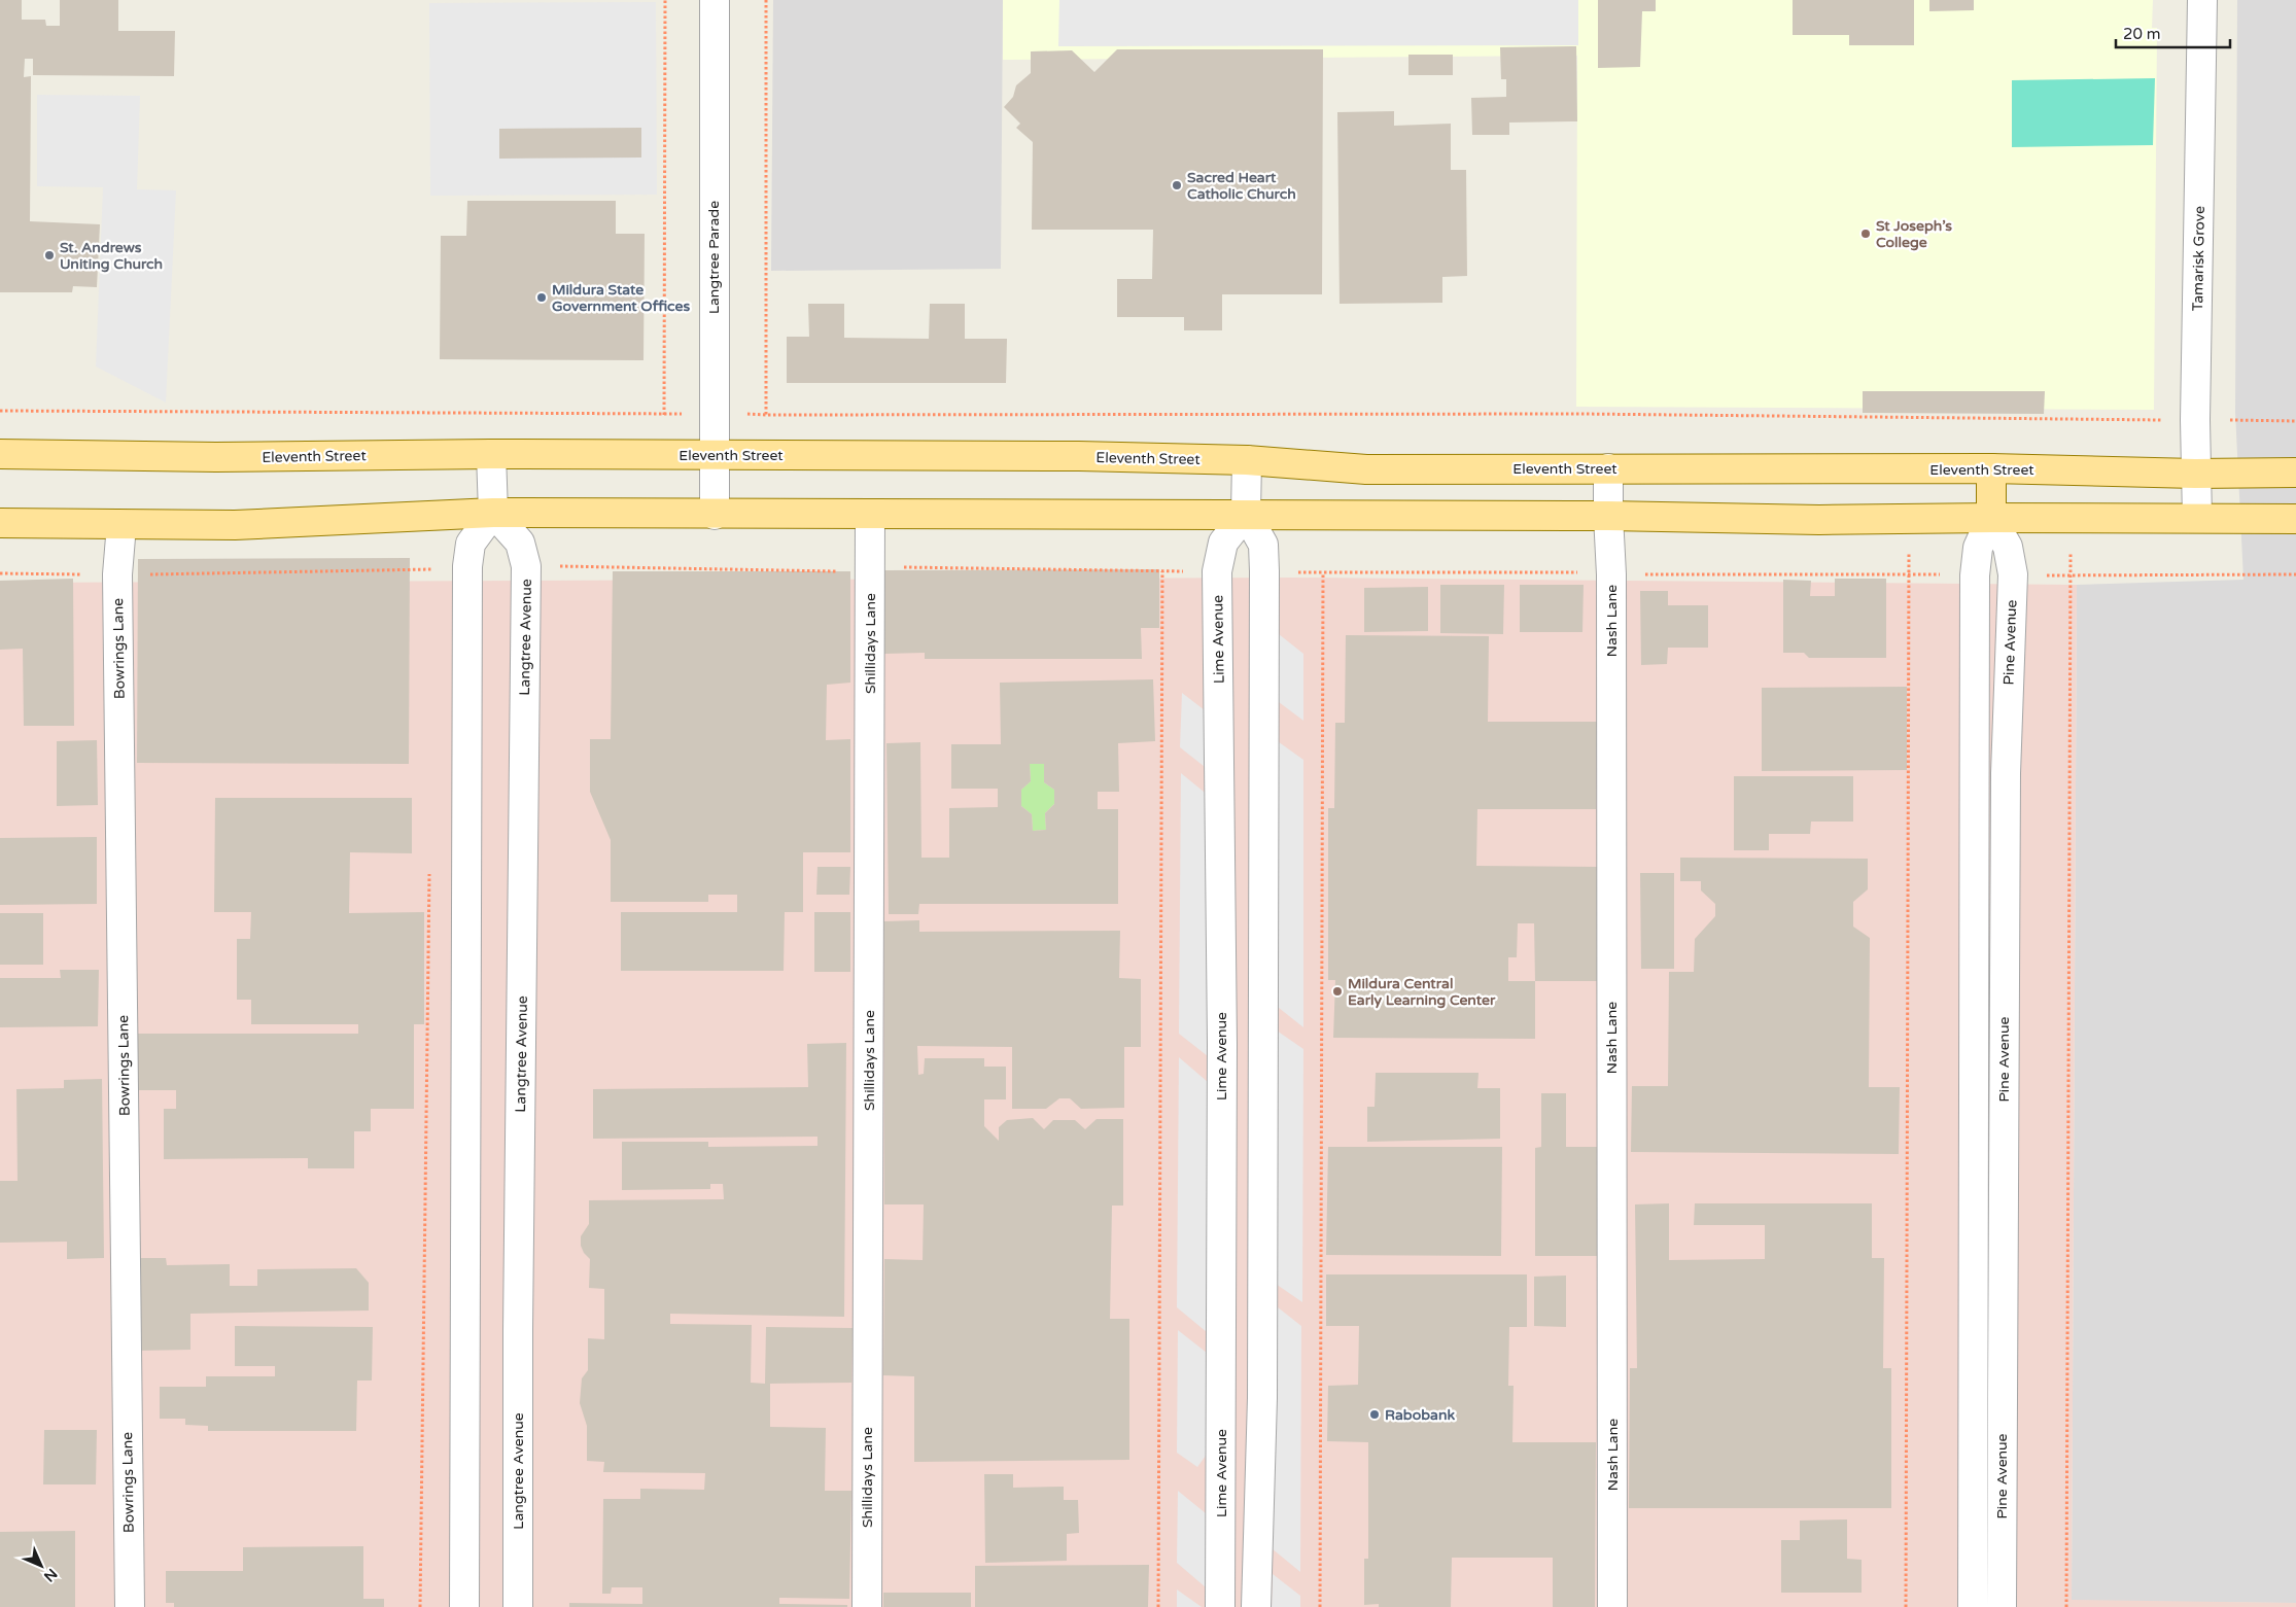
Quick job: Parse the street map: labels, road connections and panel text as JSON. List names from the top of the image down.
{
  "streets": {
    "main road": ["Eleventh Street", "Pine Avenue"],
    "street": [
      "Langtree Parade",
      "Tamarisk Grove",
      "Nash Lane",
      "Langtree Avenue",
      "Lime Avenue",
      "Shillidays Lane",
      "Bowrings Lane"
    ]
  },
  "crossings": [
    ["Langtree Parade", "Eleventh Street"],
    ["Tamarisk Grove", "Eleventh Street"],
    ["Eleventh Street", "Nash Lane"],
    ["Eleventh Street", "Pine Avenue"]
  ],
  "places": [
    "Sacred Heart Catholic Church",
    "St Joseph’s College",
    "St. Andrews Uniting Church",
    "Mildura State Government Offices",
    "Mildura Central Early Learning Center",
    "Rabobank"
  ],
  "scale_bar": "20 m",
  "north": "bottom right"
}
